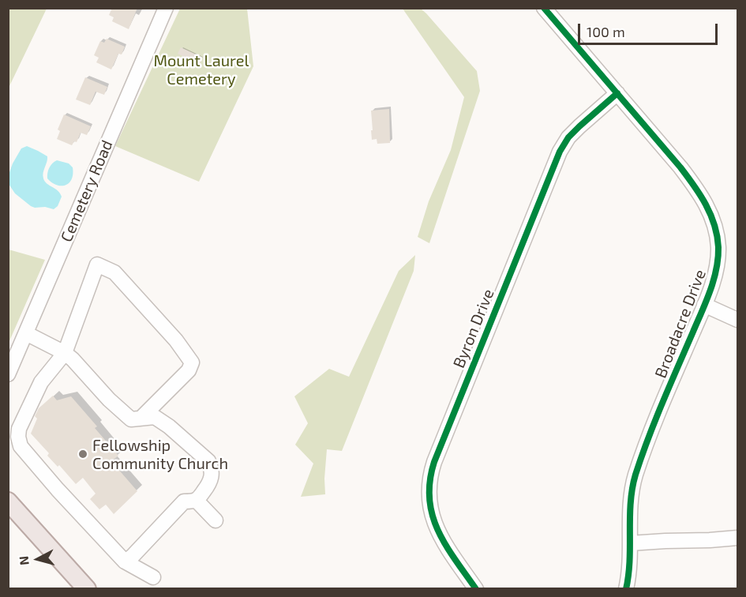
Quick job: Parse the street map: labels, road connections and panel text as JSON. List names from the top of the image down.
{
  "streets": {
    "street": ["Cemetery Road", "Broadacre Drive", "Byron Drive"]
  },
  "crossings": [
    ["Broadacre Drive", "Byron Drive"]
  ],
  "parks": ["Mount Laurel Cemetery"],
  "places": ["Fellowship Community Church"],
  "scale_bar": "100 m",
  "north": "left"
}
